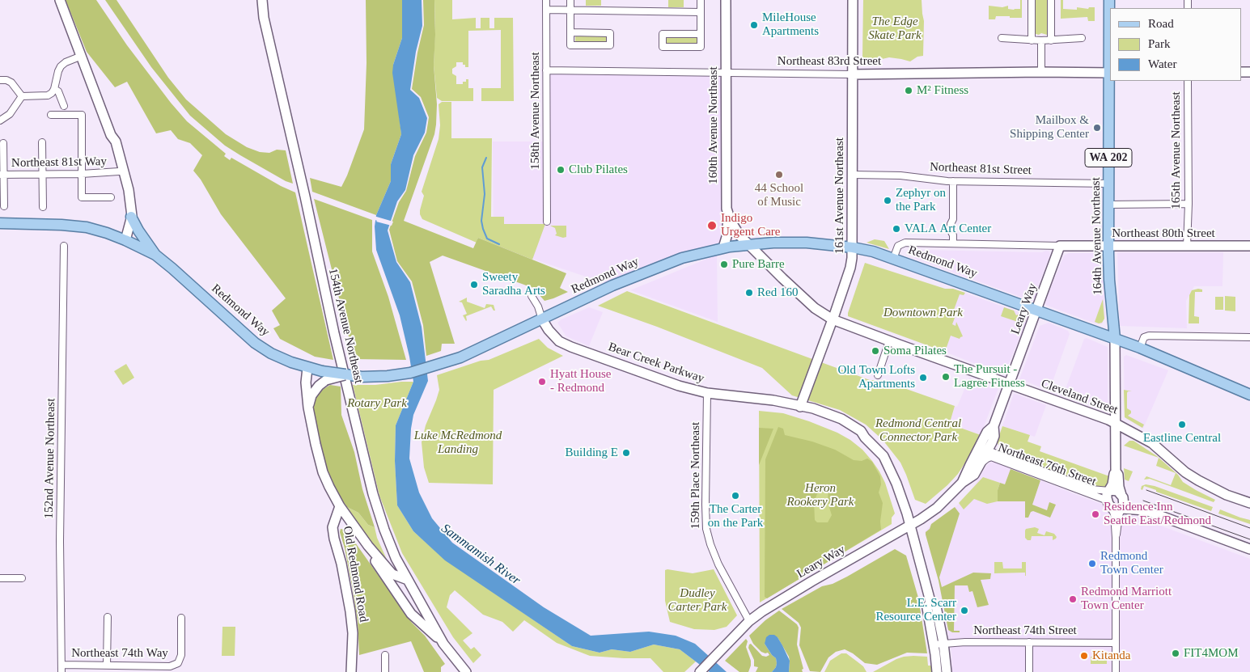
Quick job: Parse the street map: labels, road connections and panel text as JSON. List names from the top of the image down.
{
  "streets": {
    "main road": ["WA 202", "164th Avenue Northeast", "Redmond Way"],
    "street": [
      "Northeast 83rd Street",
      "158th Avenue Northeast",
      "160th Avenue Northeast",
      "165th Avenue Northeast",
      "Northeast 81st Way",
      "Northeast 81st Street",
      "161st Avenue Northeast",
      "Northeast 80th Street",
      "Leary Way",
      "154th Avenue Northeast",
      "Bear Creek Parkway",
      "Cleveland Street",
      "152nd Avenue Northeast",
      "Northeast 76th Street",
      "159th Place Northeast",
      "Old Redmond Road",
      "Northeast 74th Street",
      "Northeast 74th Way"
    ]
  },
  "crossings": [
    ["Northeast 83rd Street", "158th Avenue Northeast"],
    ["Northeast 83rd Street", "160th Avenue Northeast"],
    ["Northeast 83rd Street", "161st Avenue Northeast"],
    ["Northeast 83rd Street", "164th Avenue Northeast"],
    ["160th Avenue Northeast", "Redmond Way"],
    ["160th Avenue Northeast", "Cleveland Street"],
    ["165th Avenue Northeast", "Northeast 80th Street"],
    ["Northeast 81st Street", "161st Avenue Northeast"],
    ["Northeast 81st Street", "164th Avenue Northeast"],
    ["161st Avenue Northeast", "Redmond Way"],
    ["161st Avenue Northeast", "Bear Creek Parkway"],
    ["161st Avenue Northeast", "Cleveland Street"],
    ["Northeast 80th Street", "164th Avenue Northeast"],
    ["Northeast 80th Street", "Redmond Way"],
    ["Northeast 80th Street", "Leary Way"],
    ["164th Avenue Northeast", "Redmond Way"],
    ["164th Avenue Northeast", "Cleveland Street"],
    ["164th Avenue Northeast", "Northeast 76th Street"],
    ["Redmond Way", "Leary Way"],
    ["Redmond Way", "Bear Creek Parkway"],
    ["Redmond Way", "Cleveland Street"],
    ["Leary Way", "Bear Creek Parkway"],
    ["Leary Way", "Cleveland Street"],
    ["Leary Way", "Northeast 76th Street"],
    ["Leary Way", "159th Place Northeast"],
    ["Bear Creek Parkway", "159th Place Northeast"],
    ["Bear Creek Parkway", "Northeast 74th Street"],
    ["152nd Avenue Northeast", "Northeast 74th Way"]
  ],
  "water": ["Sammamish River"],
  "parks": [
    "The Edge Skate Park",
    "Downtown Park",
    "Rotary Park",
    "Redmond Central Connector Park",
    "Luke McRedmond Landing",
    "Heron Rookery Park",
    "Dudley Carter Park"
  ],
  "places": [
    "MileHouse Apartments",
    "M² Fitness",
    "Mailbox & Shipping Center",
    "Club Pilates",
    "44 School of Music",
    "Zephyr on the Park",
    "Indigo Urgent Care",
    "VALA Art Center",
    "Pure Barre",
    "Sweety Saradha Arts",
    "Red 160",
    "Soma Pilates",
    "The Pursuit - Lagree Fitness",
    "Old Town Lofts Apartments",
    "Hyatt House - Redmond",
    "Eastline Central",
    "Building E",
    "The Carter on the Park",
    "Residence Inn Seattle East/Redmond",
    "Redmond Town Center",
    "Redmond Marriott Town Center",
    "L.E. Scarr Resource Center",
    "FIT4MOM",
    "Kitanda"
  ],
  "legend": ["Road", "Park", "Water"]
}
